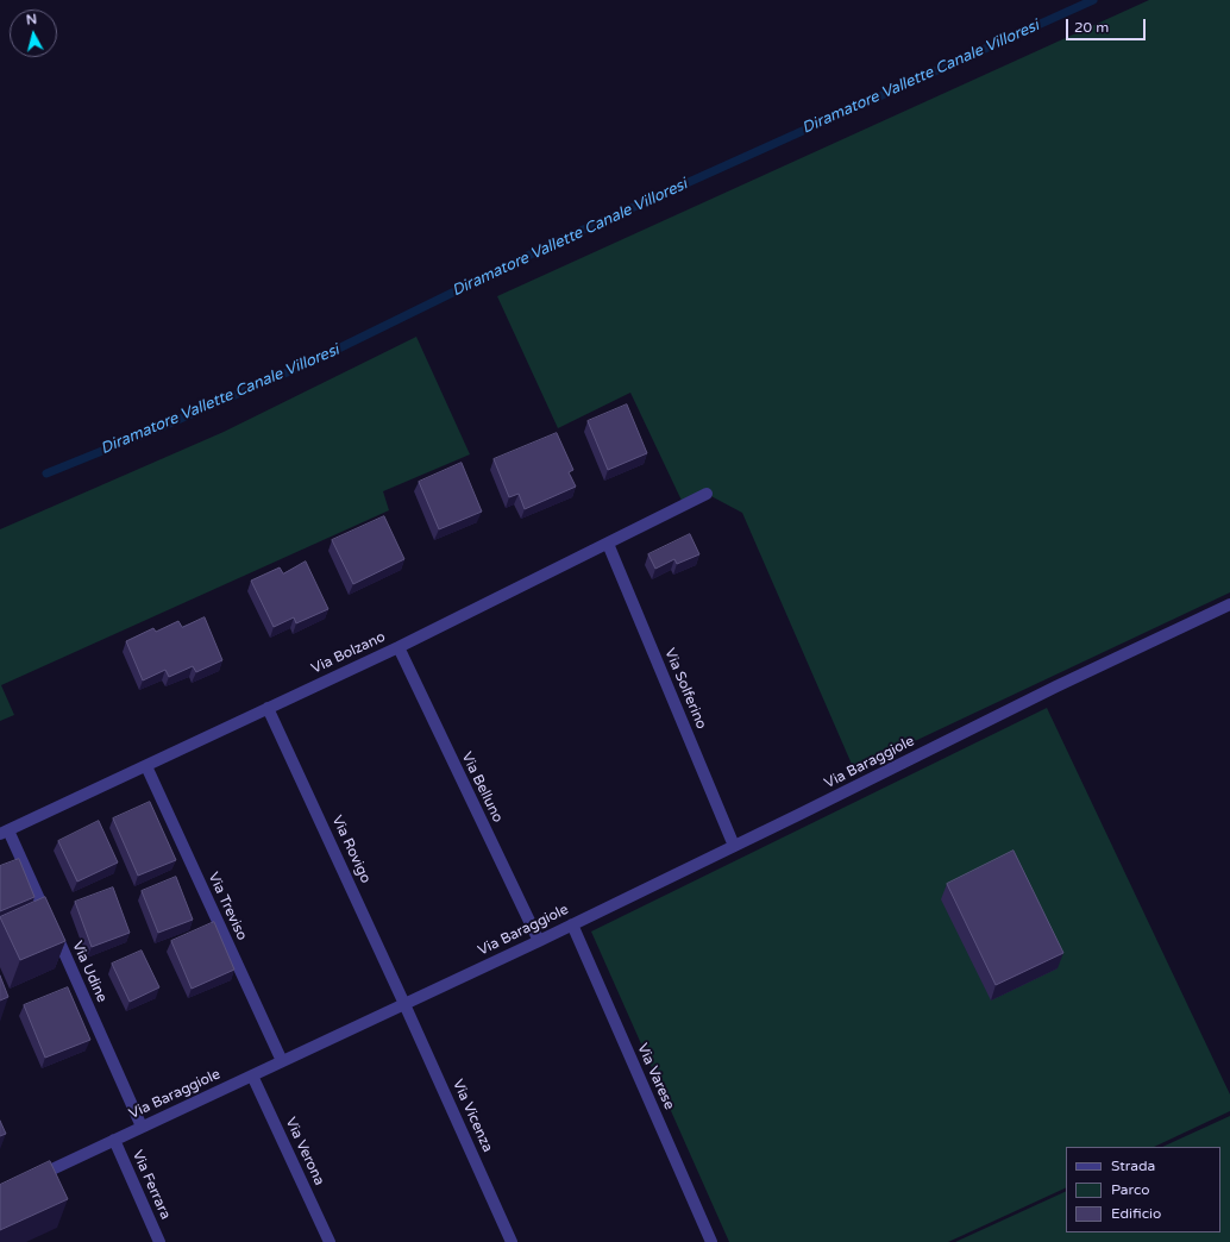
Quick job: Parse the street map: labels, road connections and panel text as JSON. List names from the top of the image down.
{
  "streets": {
    "street": [
      "Via Bolzano",
      "Via Solferino",
      "Via Baraggiole",
      "Via Belluno",
      "Via Rovigo",
      "Via Treviso",
      "Via Udine",
      "Via Varese",
      "Via Vicenza",
      "Via Verona",
      "Via Ferrara"
    ]
  },
  "crossings": [
    ["Via Bolzano", "Via Solferino"],
    ["Via Bolzano", "Via Belluno"],
    ["Via Bolzano", "Via Rovigo"],
    ["Via Bolzano", "Via Treviso"],
    ["Via Bolzano", "Via Udine"],
    ["Via Solferino", "Via Baraggiole"],
    ["Via Baraggiole", "Via Belluno"],
    ["Via Baraggiole", "Via Rovigo"],
    ["Via Baraggiole", "Via Treviso"],
    ["Via Baraggiole", "Via Udine"],
    ["Via Baraggiole", "Via Varese"],
    ["Via Baraggiole", "Via Vicenza"],
    ["Via Baraggiole", "Via Verona"],
    ["Via Baraggiole", "Via Ferrara"],
    ["Via Rovigo", "Via Vicenza"]
  ],
  "water": ["Diramatore Vallette Canale Villoresi"],
  "legend": ["Strada", "Parco", "Edificio"],
  "scale_bar": "20 m",
  "north": "top"
}
